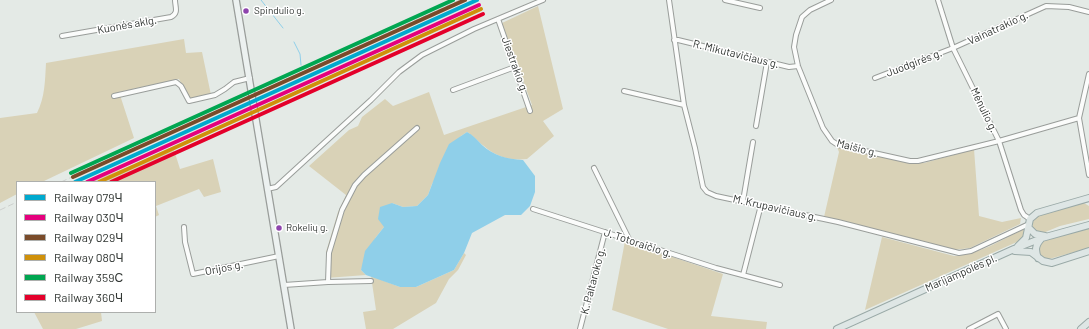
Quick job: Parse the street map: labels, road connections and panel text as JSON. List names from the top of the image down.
{
  "streets": {
    "main road": ["Marijampolės pl."],
    "street": [
      "Kuonės aklg.",
      "Vainatrakio g.",
      "R. Mikutavičiaus g.",
      "Juodgirės g.",
      "Jiestrakio g.",
      "Mėnulio g.",
      "Maišio g.",
      "M. Krupavičiaus g.",
      "J. Totoraičio g.",
      "Orijos g.",
      "K. Paltaroko g."
    ]
  },
  "crossings": [
    ["Vainatrakio g.", "Juodgirės g."],
    ["Vainatrakio g.", "Mėnulio g."],
    ["R. Mikutavičiaus g.", "Maišio g."],
    ["R. Mikutavičiaus g.", "M. Krupavičiaus g."],
    ["Juodgirės g.", "Mėnulio g."],
    ["Mėnulio g.", "Maišio g."],
    ["Mėnulio g.", "M. Krupavičiaus g."],
    ["J. Totoraičio g.", "K. Paltaroko g."]
  ],
  "places": ["Spindulio g.", "Rokelių g."],
  "lines": [
    "rail line 079Ч",
    "rail line 029Ч",
    "rail line 359С",
    "rail line 030Ч",
    "rail line 080Ч",
    "rail line 360Ч"
  ],
  "legend": [
    "Railway 079Ч",
    "Railway 030Ч",
    "Railway 029Ч",
    "Railway 080Ч",
    "Railway 359С",
    "Railway 360Ч"
  ]
}
